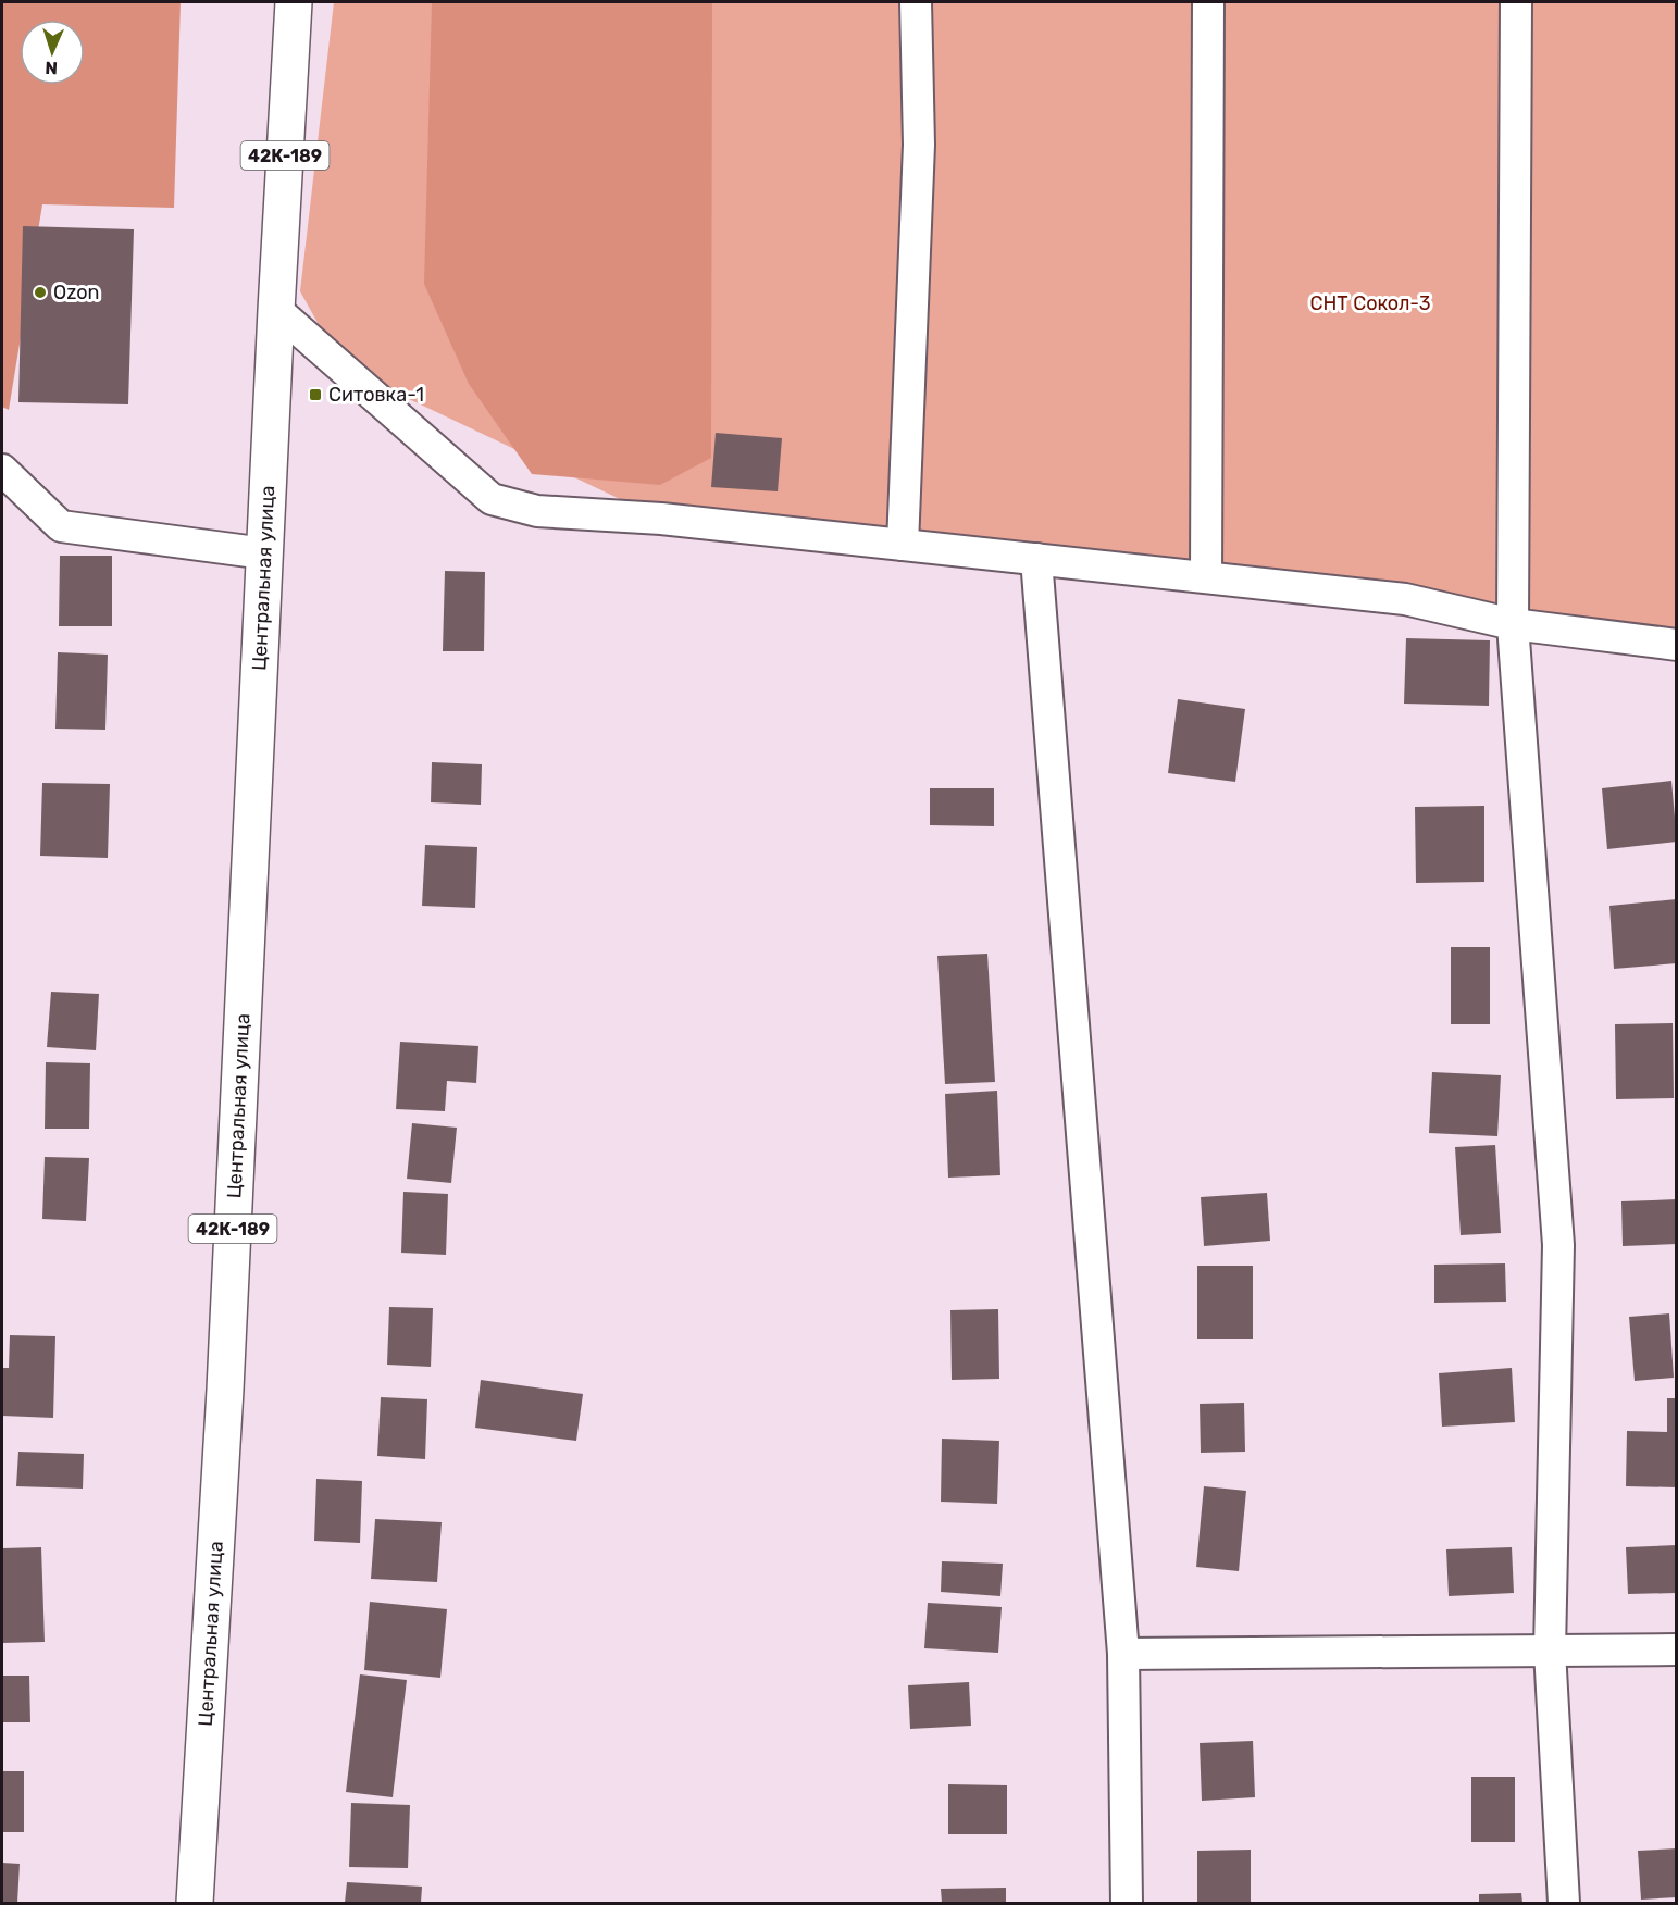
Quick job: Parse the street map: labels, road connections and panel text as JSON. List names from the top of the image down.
{
  "streets": {
    "main road": ["42К-189", "Центральная улица"]
  },
  "crossings": [
    ["42К-189", "Центральная улица"]
  ],
  "parks": ["СНТ Сокол-3"],
  "places": {
    "other": ["Ozon"],
    "transit": ["Ситовка-1"]
  },
  "north": "bottom"
}
